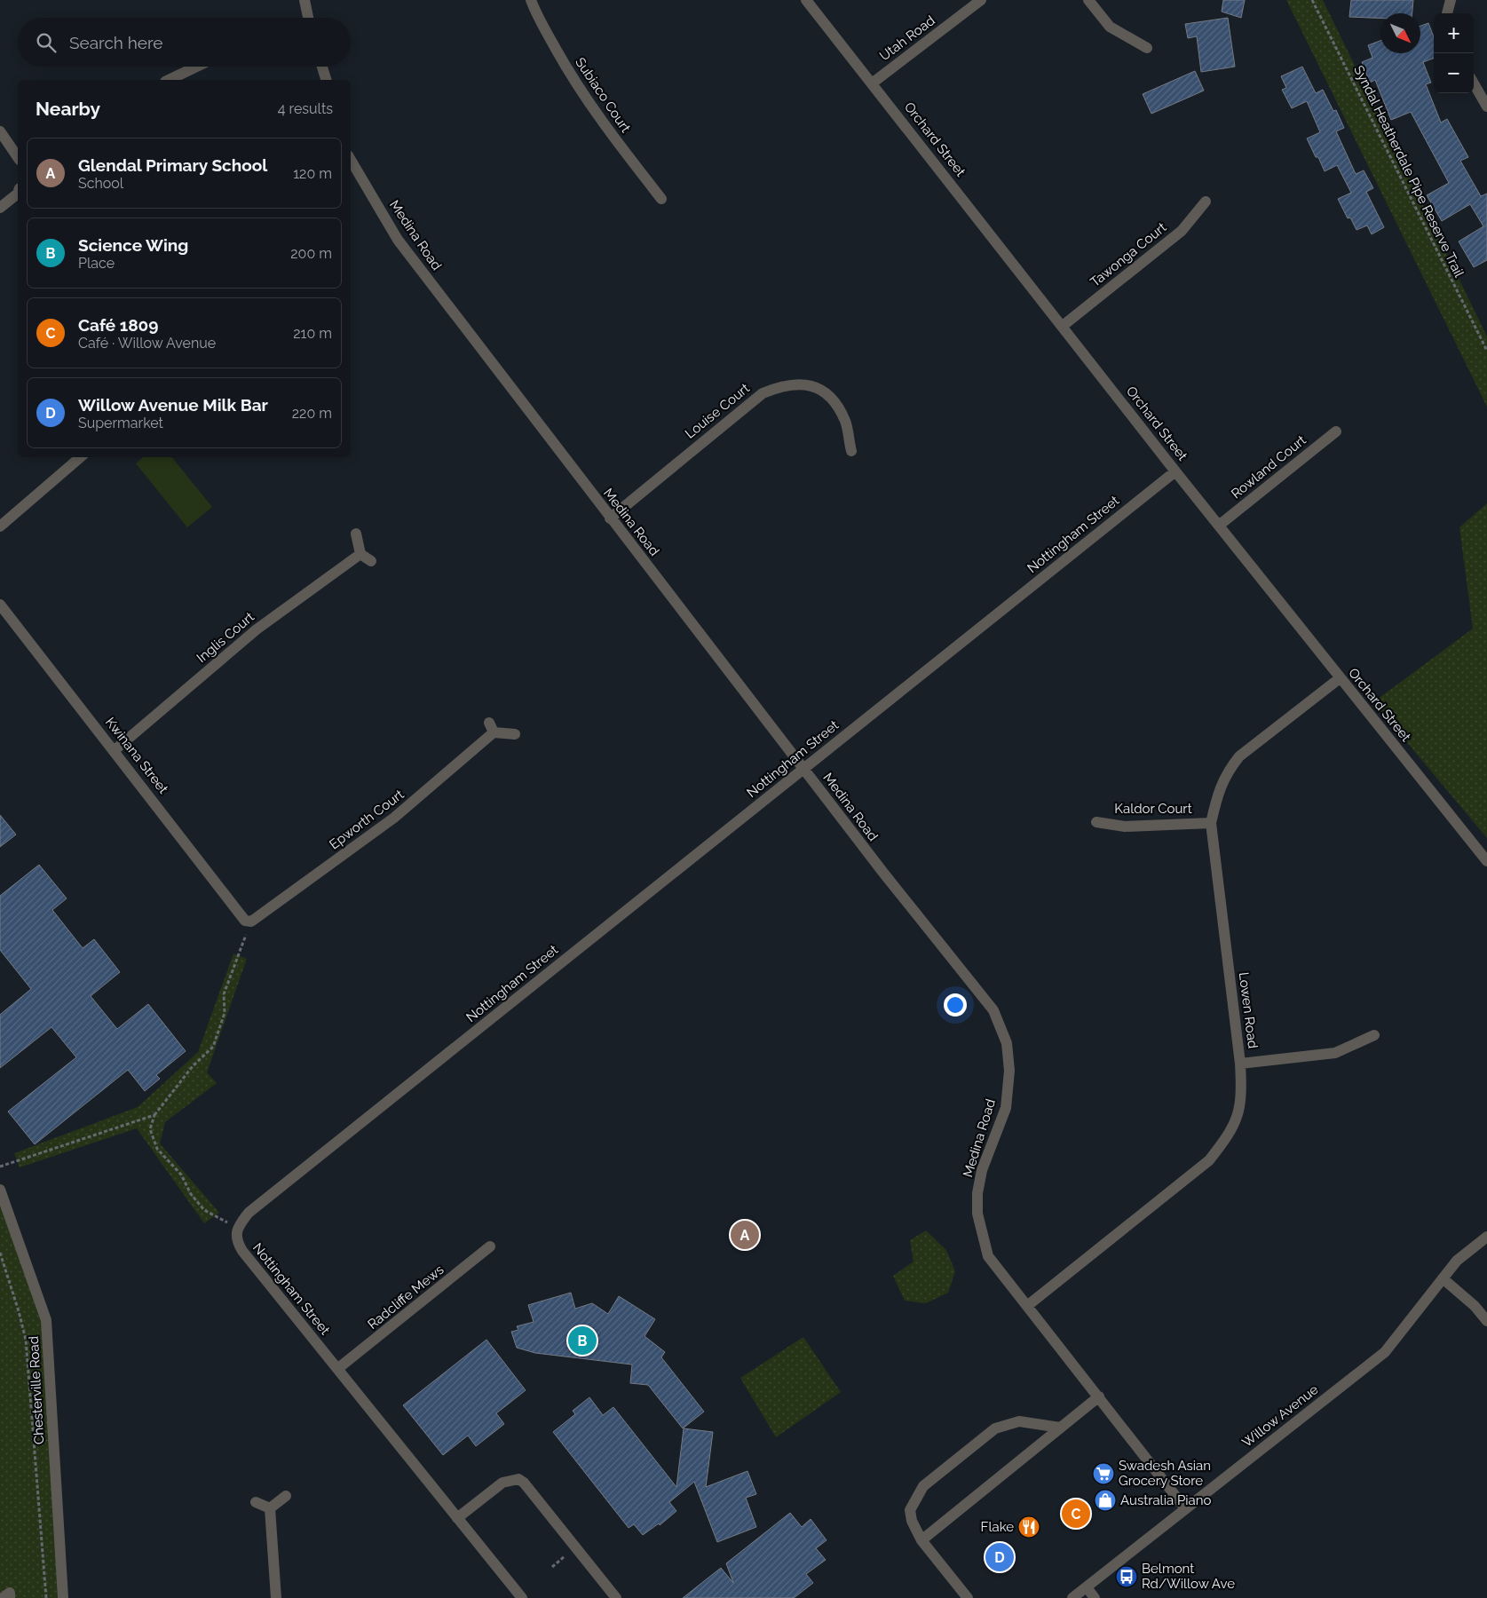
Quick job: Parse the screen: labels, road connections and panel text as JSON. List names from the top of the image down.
{
  "streets": {
    "street": [
      "Utah Road",
      "Subiaco Court",
      "Orchard Street",
      "Medina Road",
      "Tawonga Court",
      "Louise Court",
      "Rowland Court",
      "Nottingham Street",
      "Inglis Court",
      "Kwinana Street",
      "Kaldor Court",
      "Epworth Court",
      "Lowen Road",
      "Radcliffe Mews",
      "Chesterville Road",
      "Willow Avenue"
    ],
    "path": ["Syndal Heatherdale Pipe Reserve Trail"]
  },
  "crossings": [
    ["Utah Road", "Orchard Street"],
    ["Orchard Street", "Tawonga Court"],
    ["Orchard Street", "Rowland Court"],
    ["Orchard Street", "Nottingham Street"],
    ["Orchard Street", "Lowen Road"],
    ["Medina Road", "Louise Court"],
    ["Medina Road", "Nottingham Street"],
    ["Medina Road", "Lowen Road"],
    ["Medina Road", "Willow Avenue"],
    ["Nottingham Street", "Radcliffe Mews"],
    ["Inglis Court", "Kwinana Street"],
    ["Kwinana Street", "Epworth Court"],
    ["Kaldor Court", "Lowen Road"]
  ],
  "places": {
    "supermarket": ["Swadesh Asian Grocery Store"],
    "shop": ["Australia Piano"],
    "restaurant": ["Flake"],
    "bus stop": ["Belmont Rd/Willow Ave"]
  },
  "north": "bottom right",
  "page": {
    "map_buttons": ["+", "−"],
    "search": "Search here",
    "heading": ["Nearby", "4 results"],
    "list": [
      {
        "mark": "A",
        "name": "Glendal Primary School",
        "note": "School",
        "value": "120 m"
      },
      {
        "mark": "B",
        "name": "Science Wing",
        "note": "Place",
        "value": "200 m"
      },
      {
        "mark": "C",
        "name": "Café 1809",
        "note": "Café · Willow Avenue",
        "value": "210 m"
      },
      {
        "mark": "D",
        "name": "Willow Avenue Milk Bar",
        "note": "Supermarket",
        "value": "220 m"
      }
    ],
    "pins": [
      "A",
      "B",
      "C",
      "D"
    ]
  }
}
